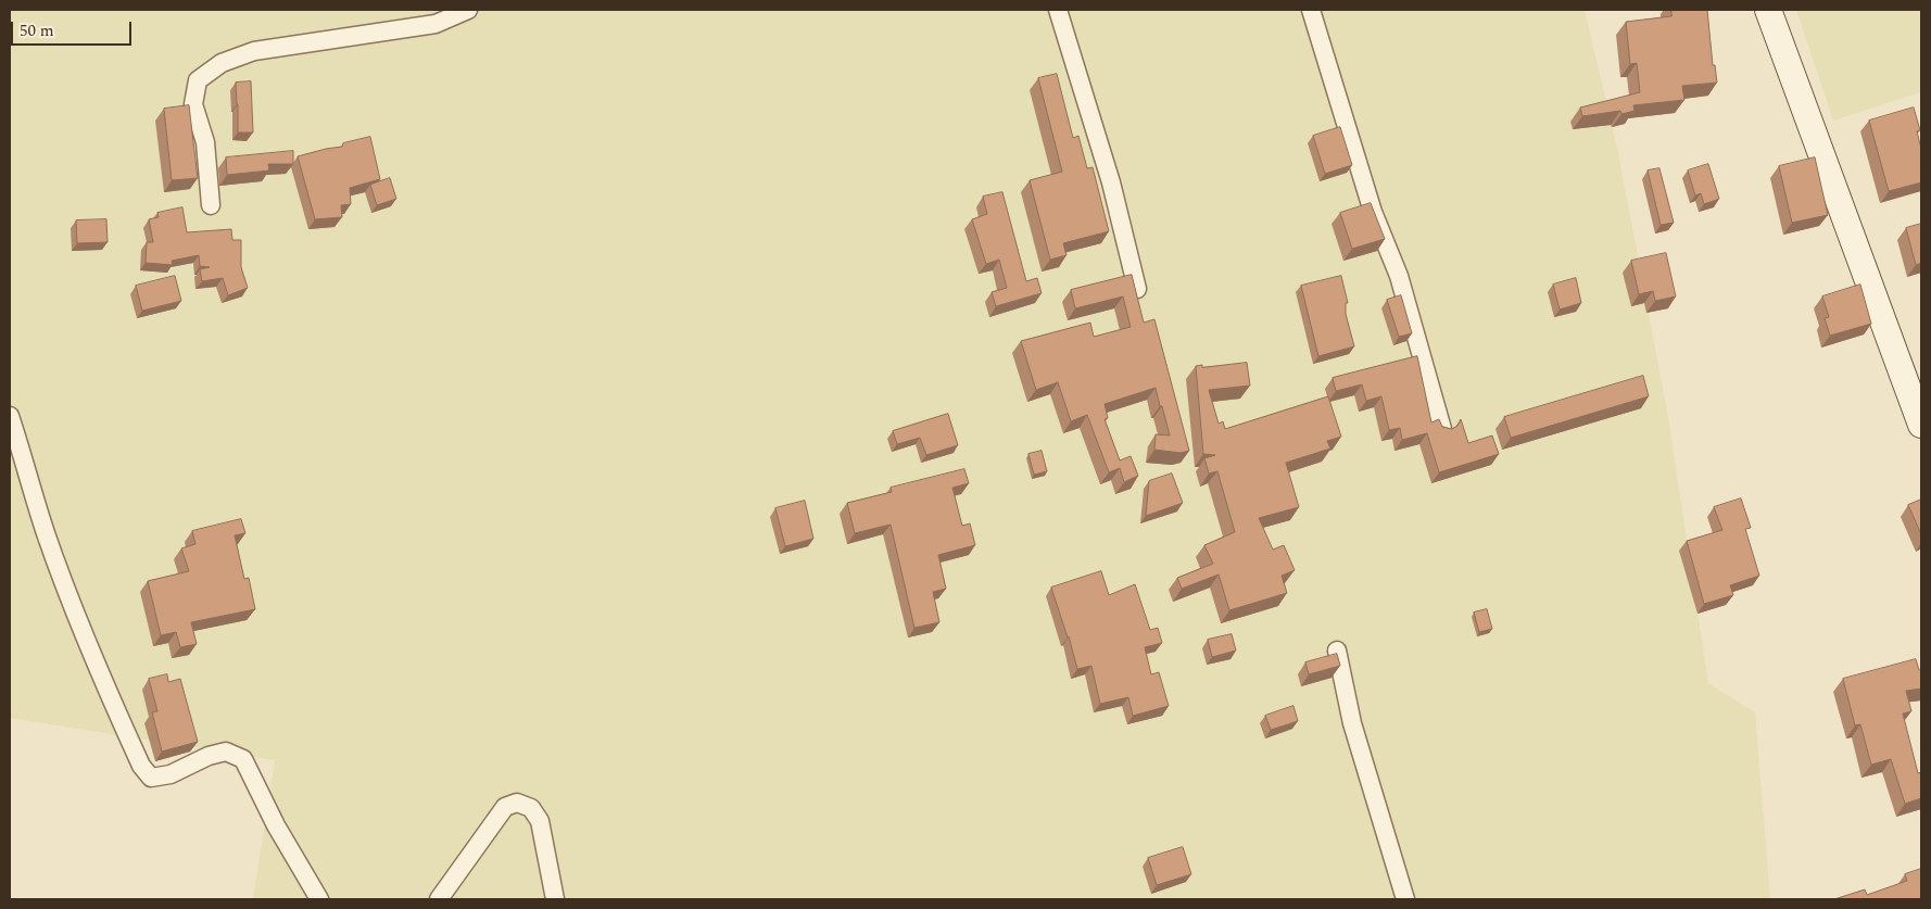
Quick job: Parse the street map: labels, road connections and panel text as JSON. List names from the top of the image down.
{
  "scale_bar": "50 m"
}
